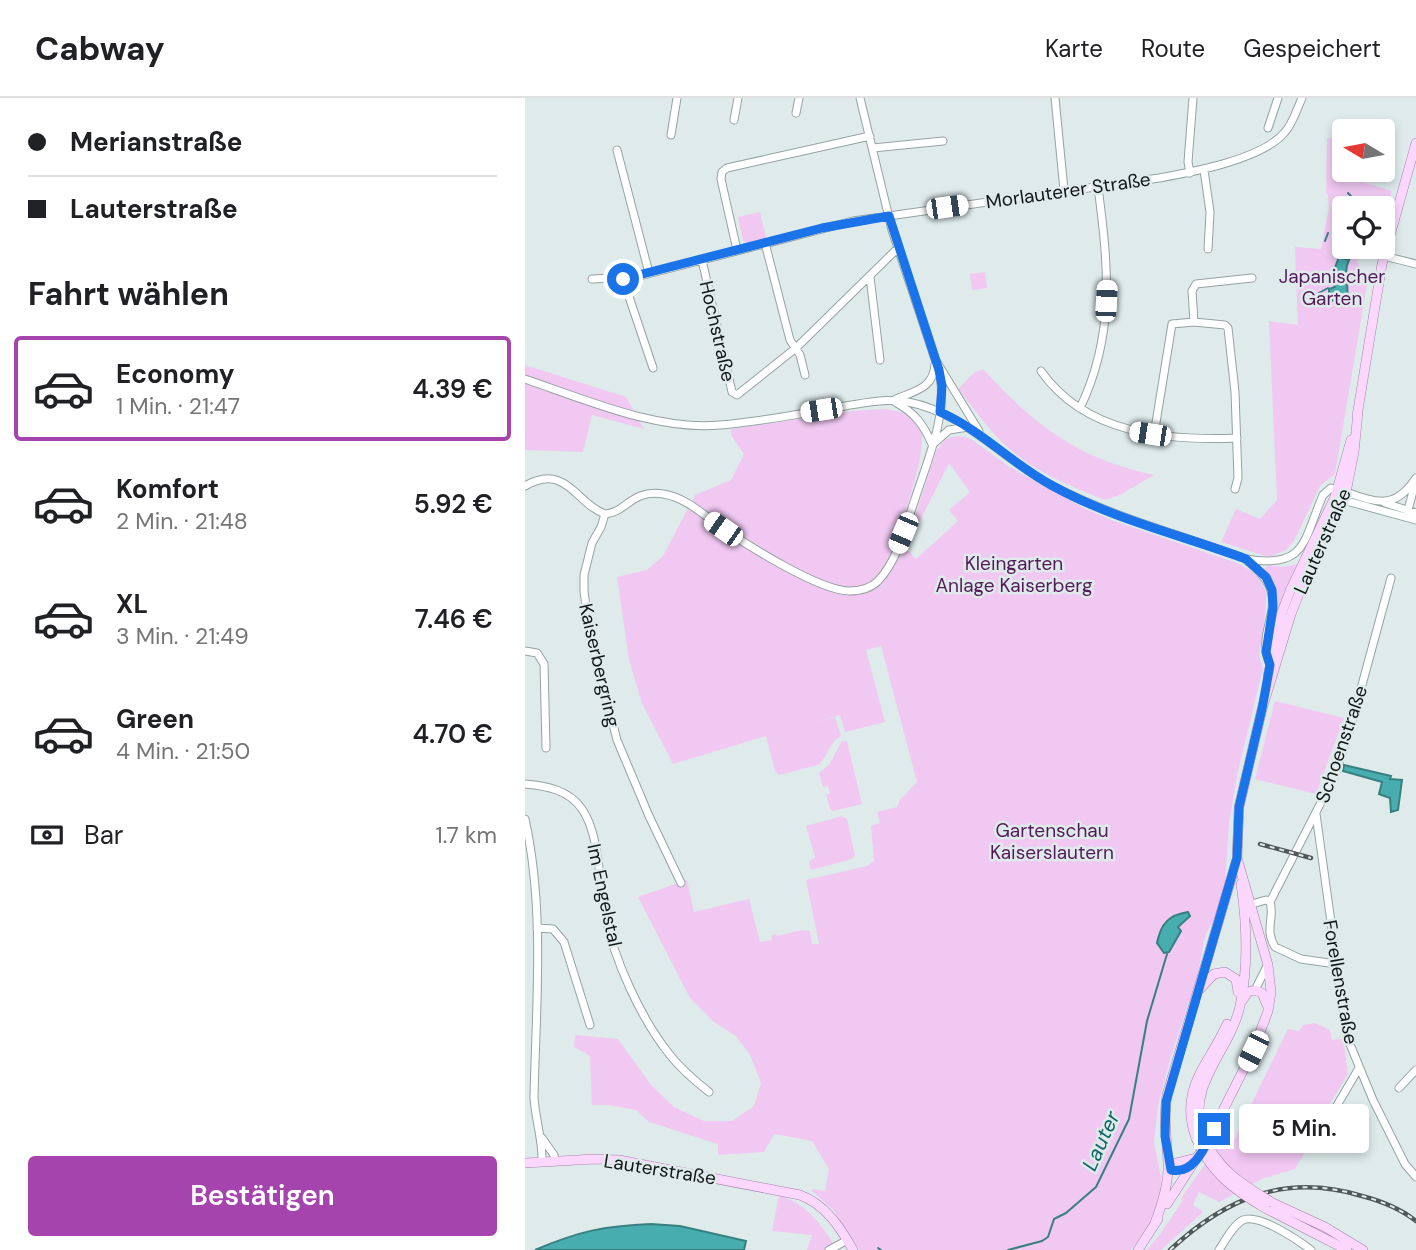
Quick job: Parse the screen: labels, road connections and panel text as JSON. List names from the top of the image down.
{
  "streets": {
    "main road": ["Lauterstraße"],
    "street": [
      "Morlauterer Straße",
      "Hochstraße",
      "Kaiserbergring",
      "Schoenstraße",
      "Im Engelstal",
      "Forellenstraße"
    ]
  },
  "crossings": [
    ["Morlauterer Straße", "Hochstraße"],
    ["Schoenstraße", "Forellenstraße"]
  ],
  "water": ["Lauter"],
  "parks": ["Japanischer Garten", "Kleingarten Anlage Kaiserberg", "Gartenschau Kaiserslautern"],
  "north": "left",
  "page": {
    "header": "Cabway",
    "nav": ["Karte", "Route", "Gespeichert"],
    "banner": ["Merianstraße", "Lauterstraße"],
    "heading": "Fahrt wählen",
    "list": [
      {
        "name": "Economy",
        "note": "1 Min. · 21:47",
        "value": "4.39 €"
      },
      {
        "name": "Komfort",
        "note": "2 Min. · 21:48",
        "value": "5.92 €"
      },
      {
        "name": "XL",
        "note": "3 Min. · 21:49",
        "value": "7.46 €"
      },
      {
        "name": "Green",
        "note": "4 Min. · 21:50",
        "value": "4.70 €"
      }
    ],
    "pay": ["Bar", "1.7 km"],
    "bubble": "5 Min.",
    "buttons": "Bestätigen"
  }
}
